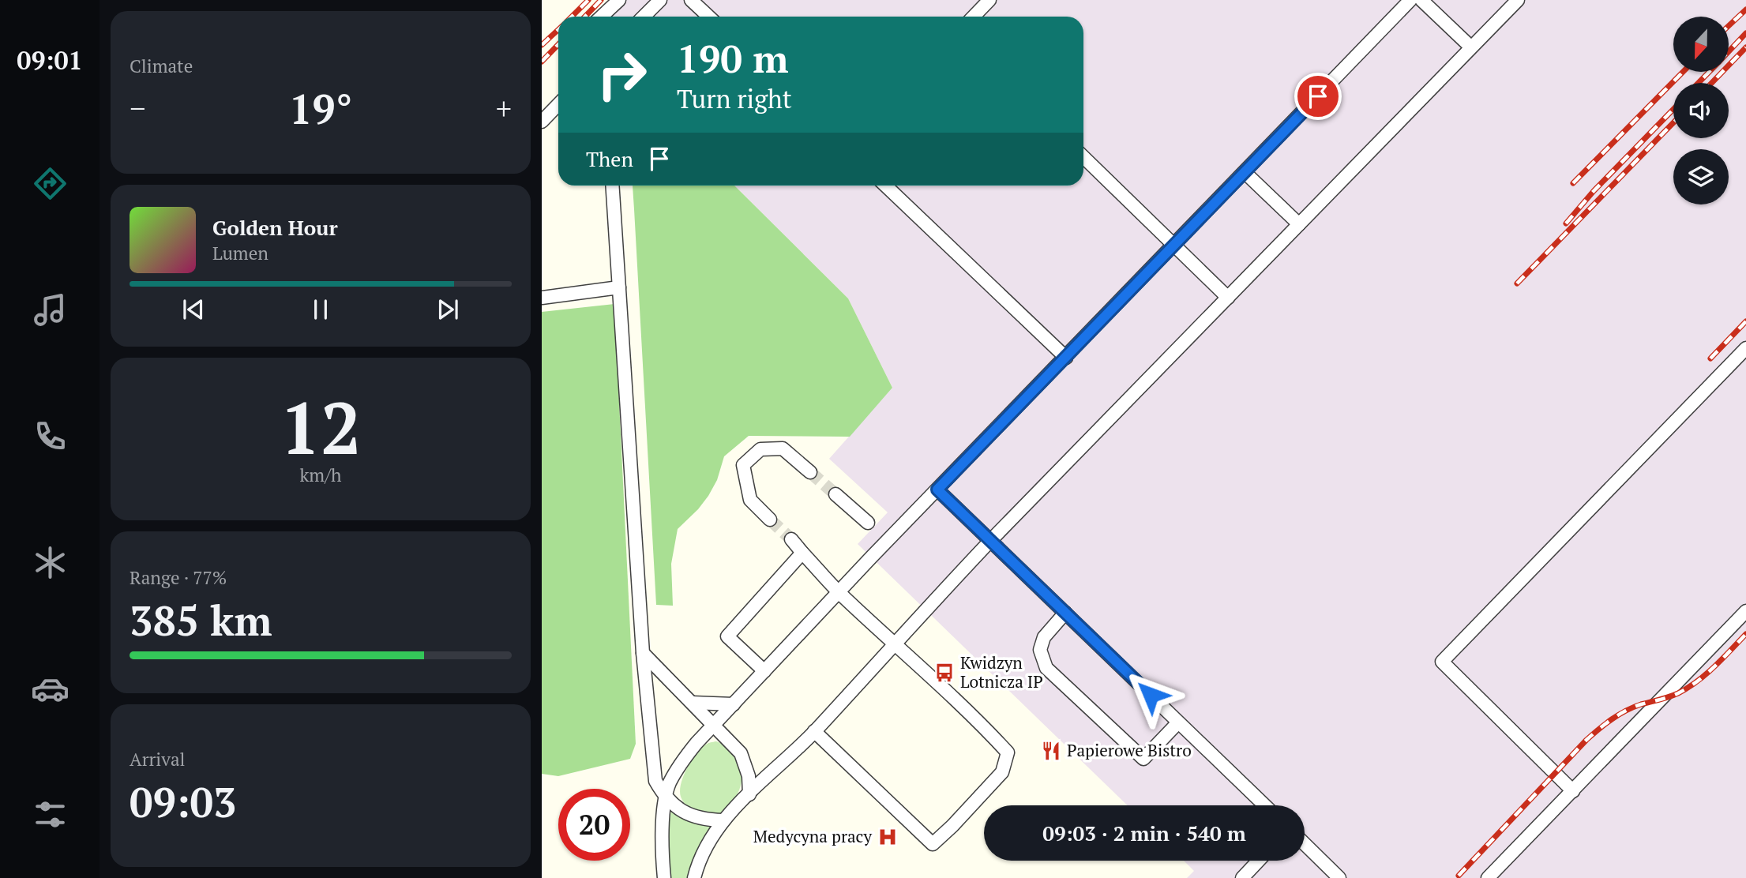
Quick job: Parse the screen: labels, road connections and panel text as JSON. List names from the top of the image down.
{
  "places": {
    "bus stop": ["Kwidzyn Lotnicza IP"],
    "restaurant": ["Papierowe Bistro"],
    "hospital": ["Medycyna pracy"]
  },
  "north": "bottom",
  "page": {
    "tabs": "09:01",
    "tile": [
      "Climate",
      ["12", "km/h"],
      ["Range · 77%", "385 km"],
      ["Arrival", "09:03"]
    ],
    "turn": ["190 m", "Turn right"],
    "heat": ["−", "19°", "+"],
    "then": "Then",
    "song": ["Golden Hour", "Lumen"],
    "limit": "20",
    "trip": "09:03 · 2 min · 540 m"
  }
}
